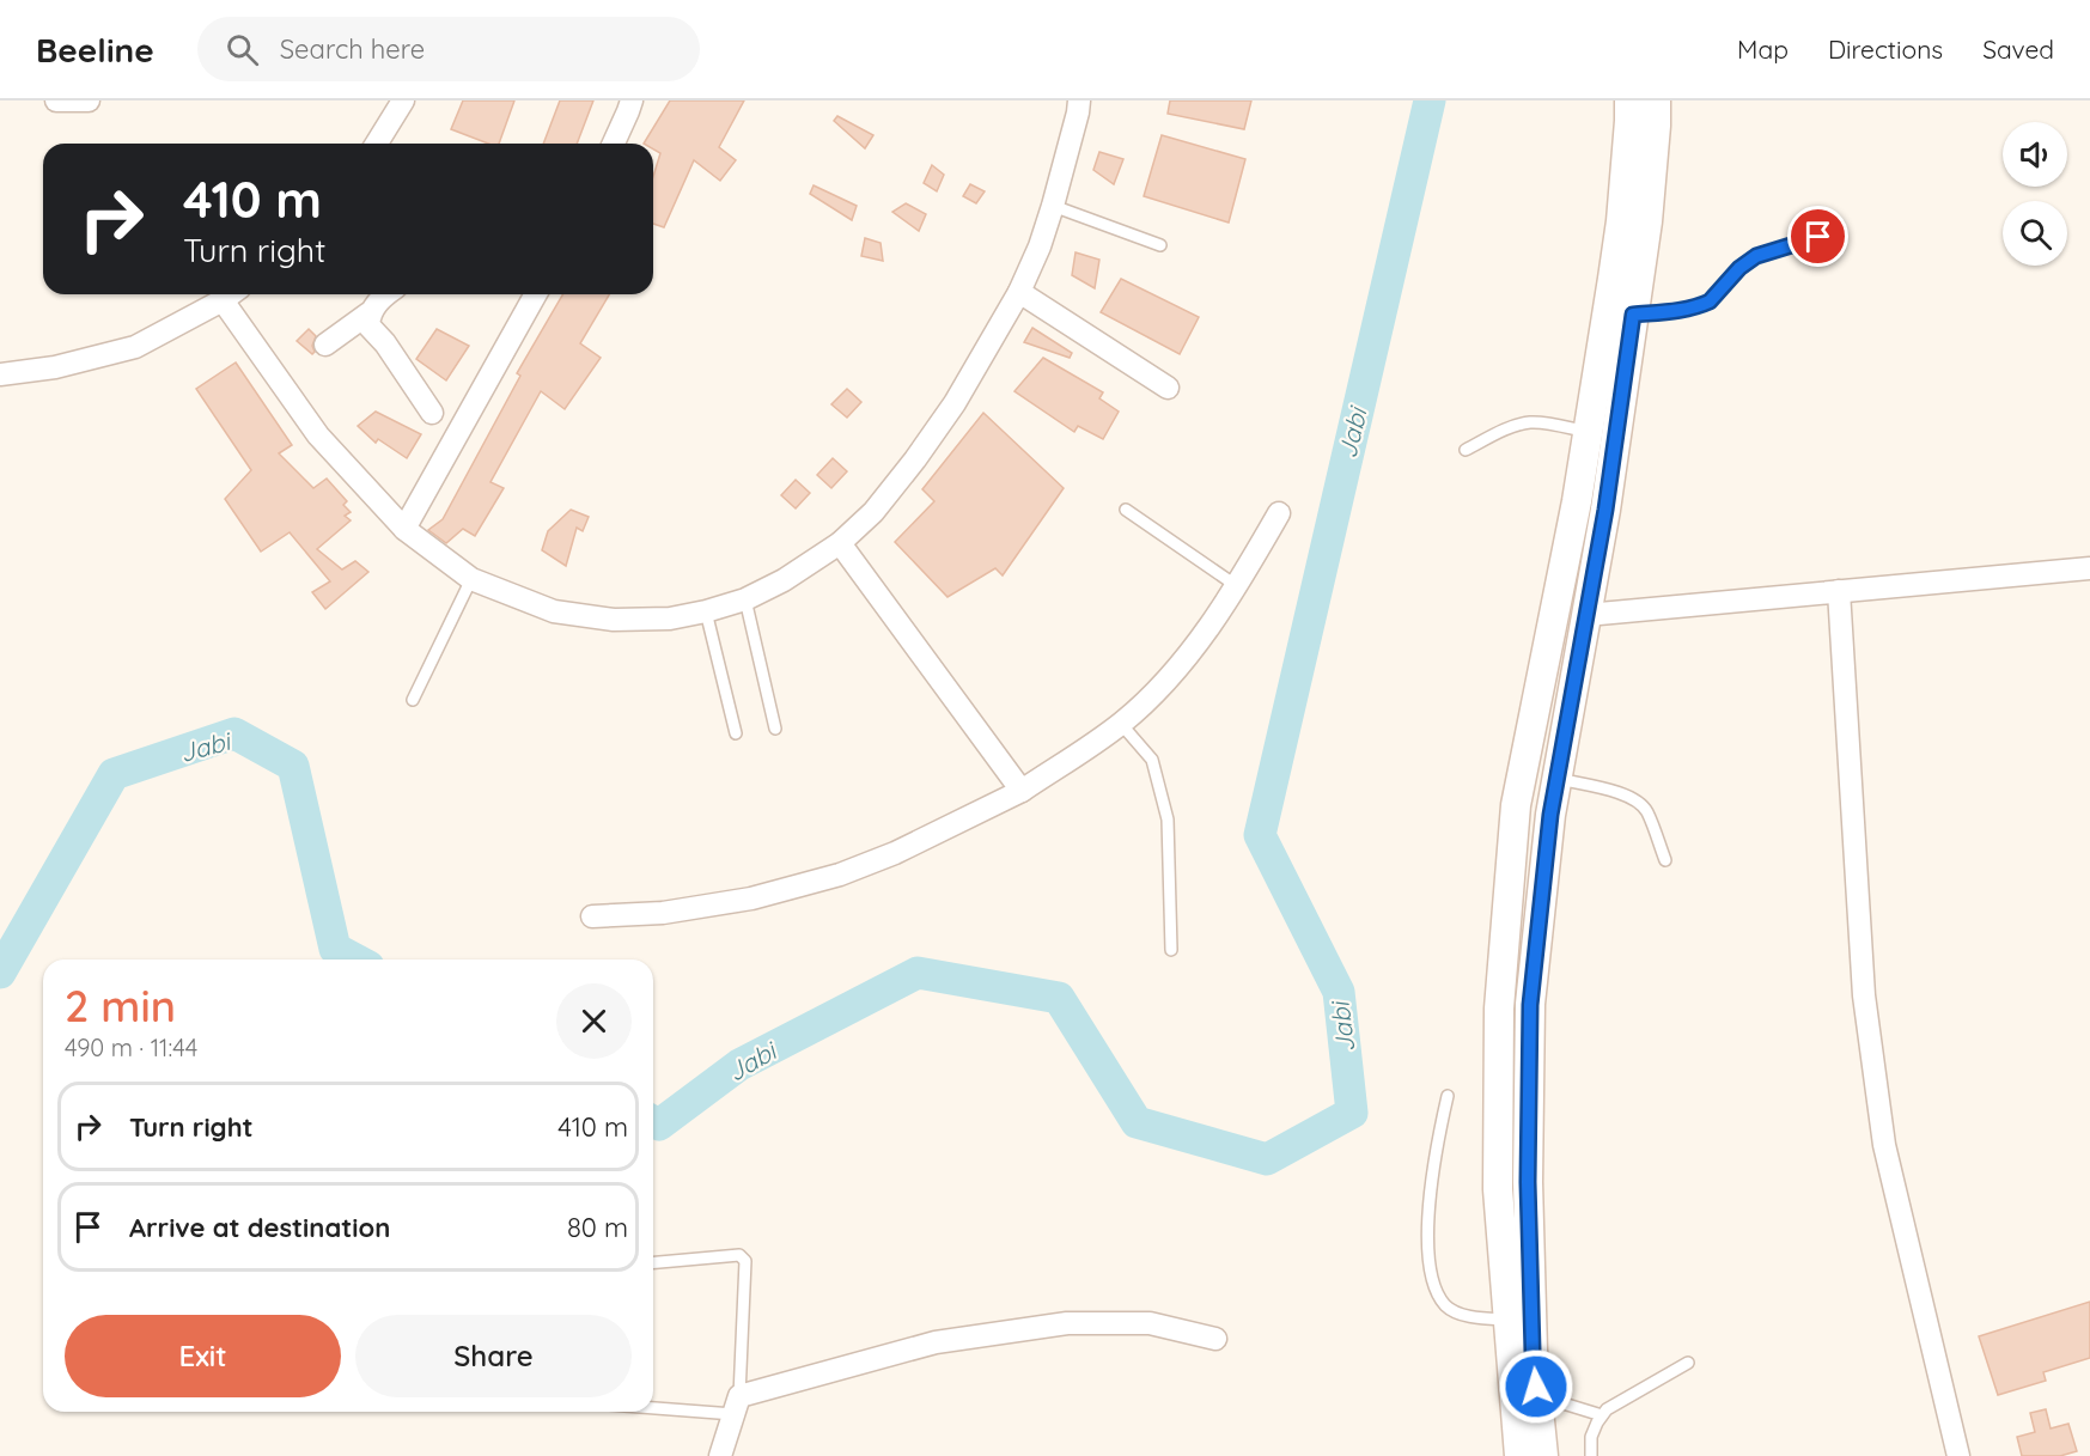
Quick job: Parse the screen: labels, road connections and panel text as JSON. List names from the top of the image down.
{
  "water": ["Jabi"],
  "page": {
    "header": "Beeline",
    "search": "Search here",
    "nav": ["Map", "Directions", "Saved"],
    "turn": ["410 m", "Turn right"],
    "heading": ["2 min", "490 m · 11:44"],
    "list": [
      {
        "name": "Turn right",
        "value": "410 m"
      },
      {
        "name": "Arrive at destination",
        "value": "80 m"
      }
    ],
    "buttons": ["Exit", "Share"]
  }
}
